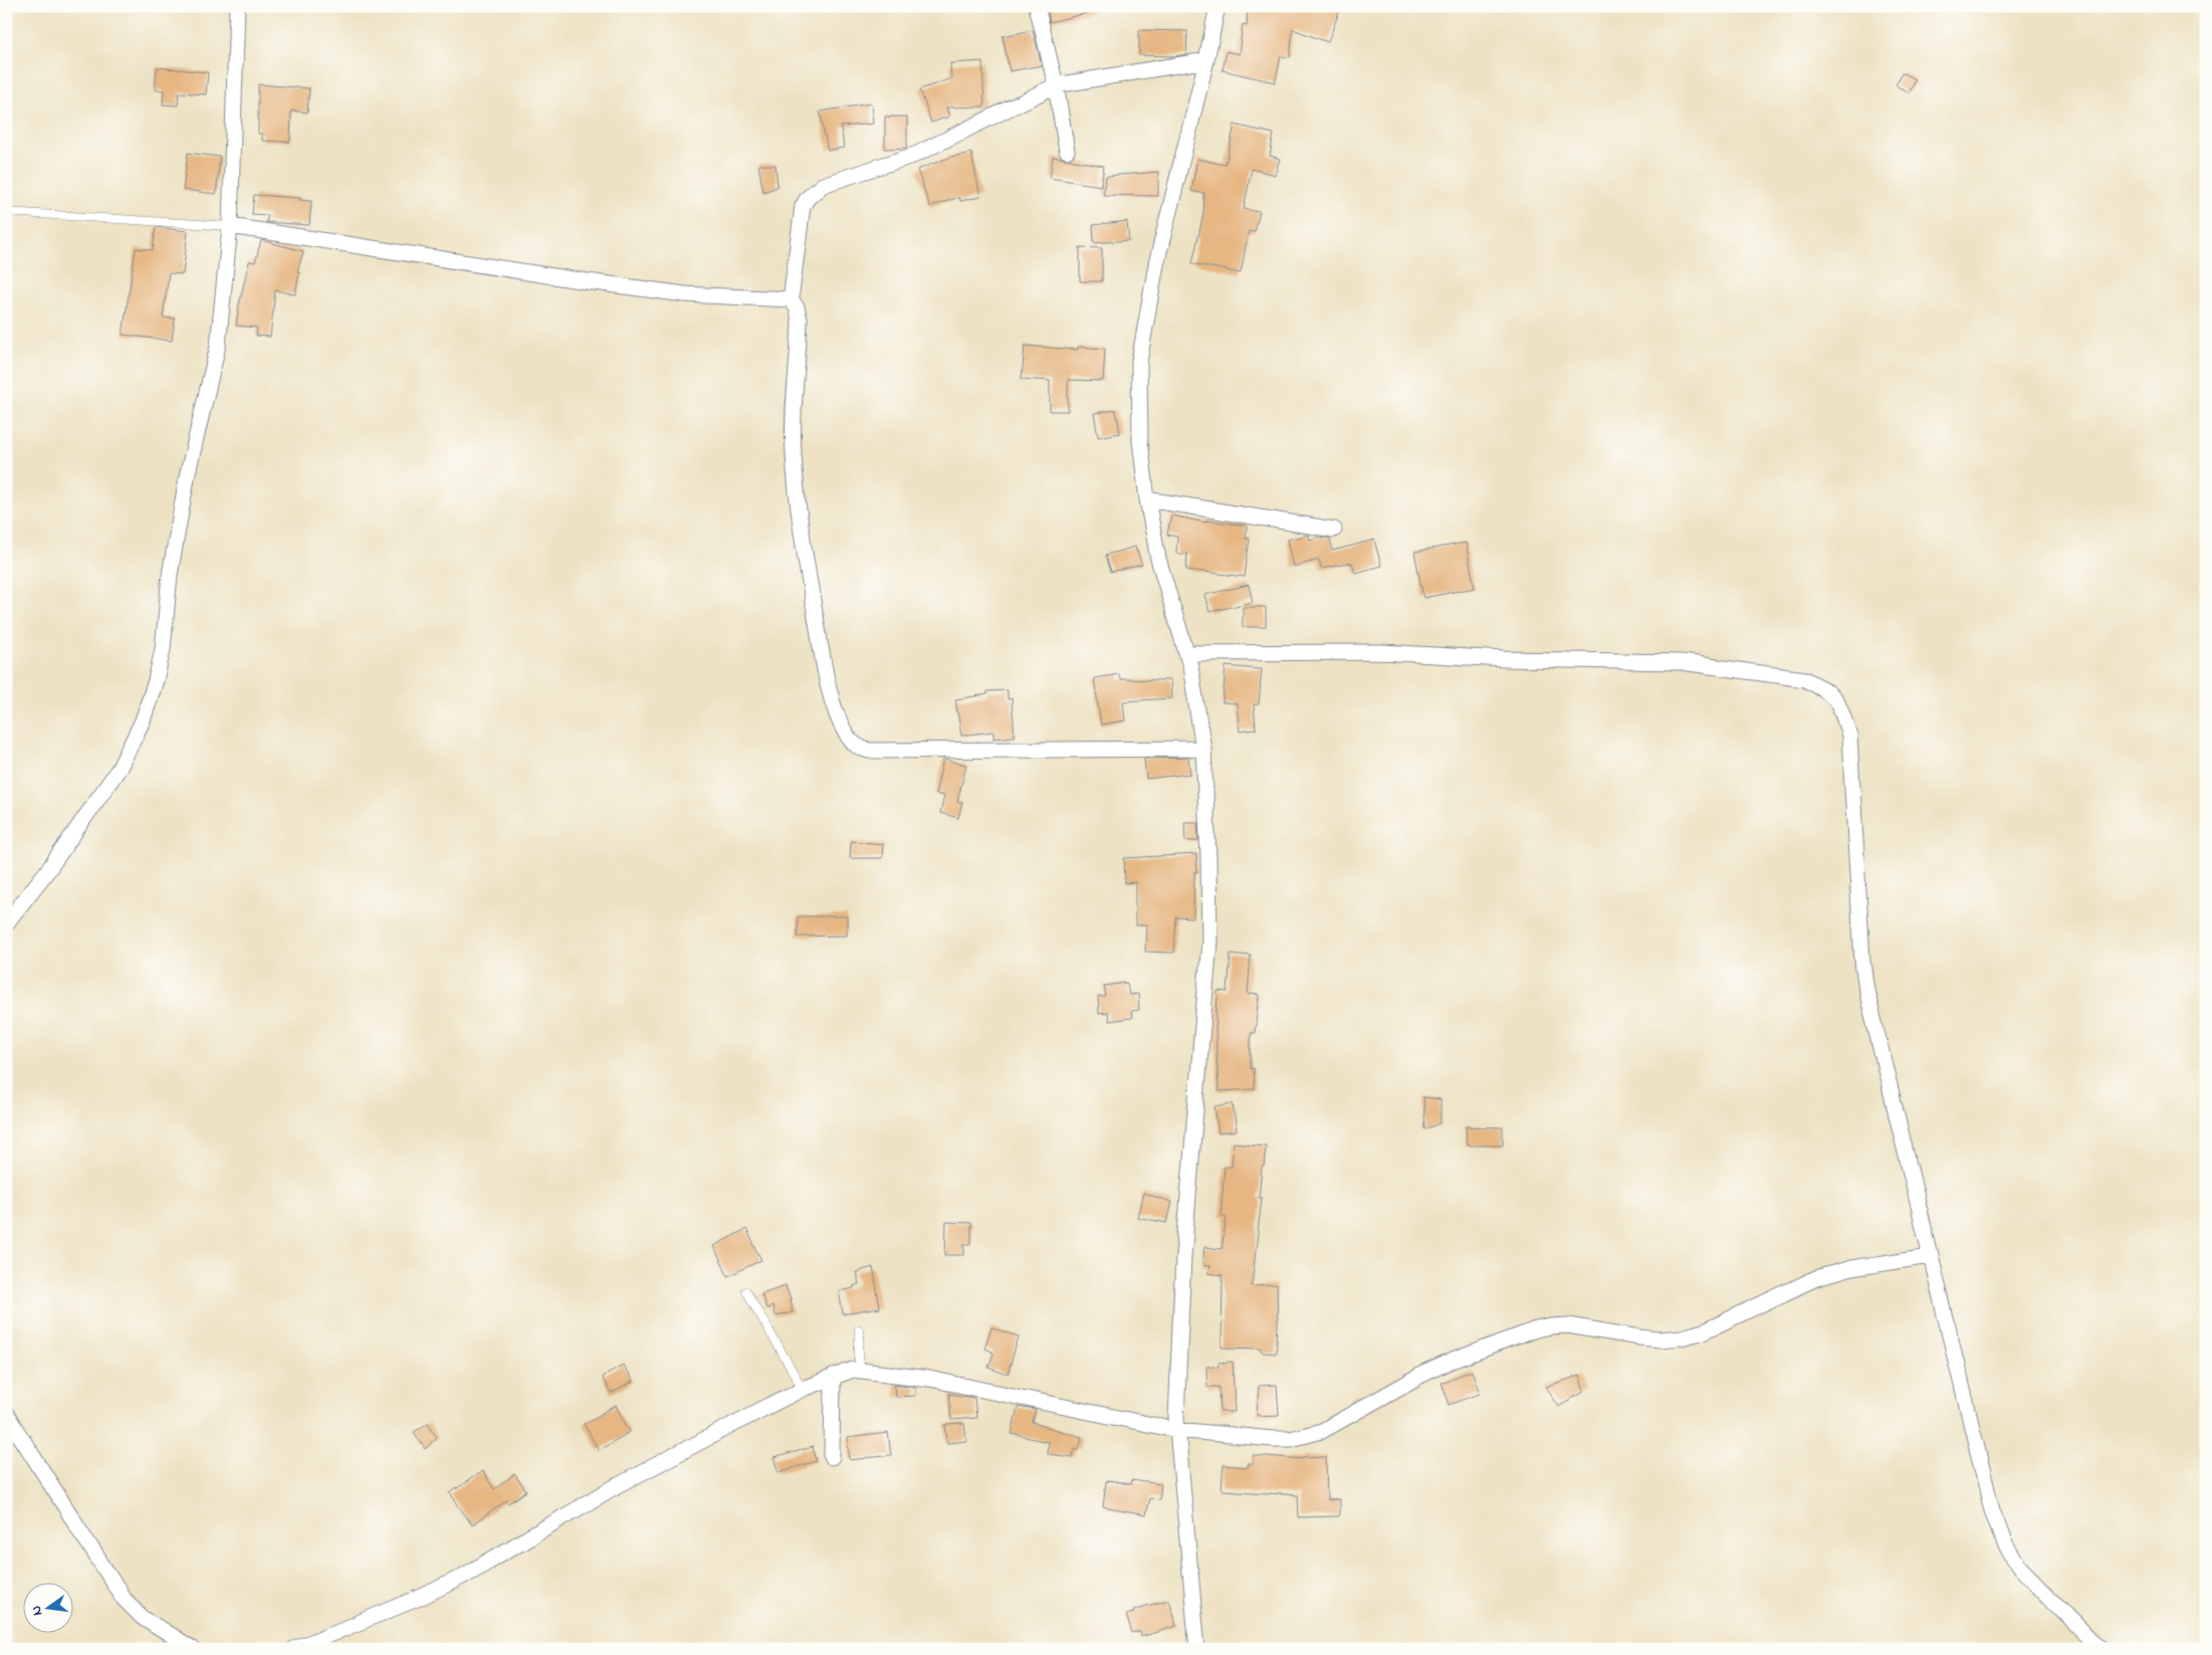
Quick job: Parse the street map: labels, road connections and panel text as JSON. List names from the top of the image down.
{
  "north": "left"
}
